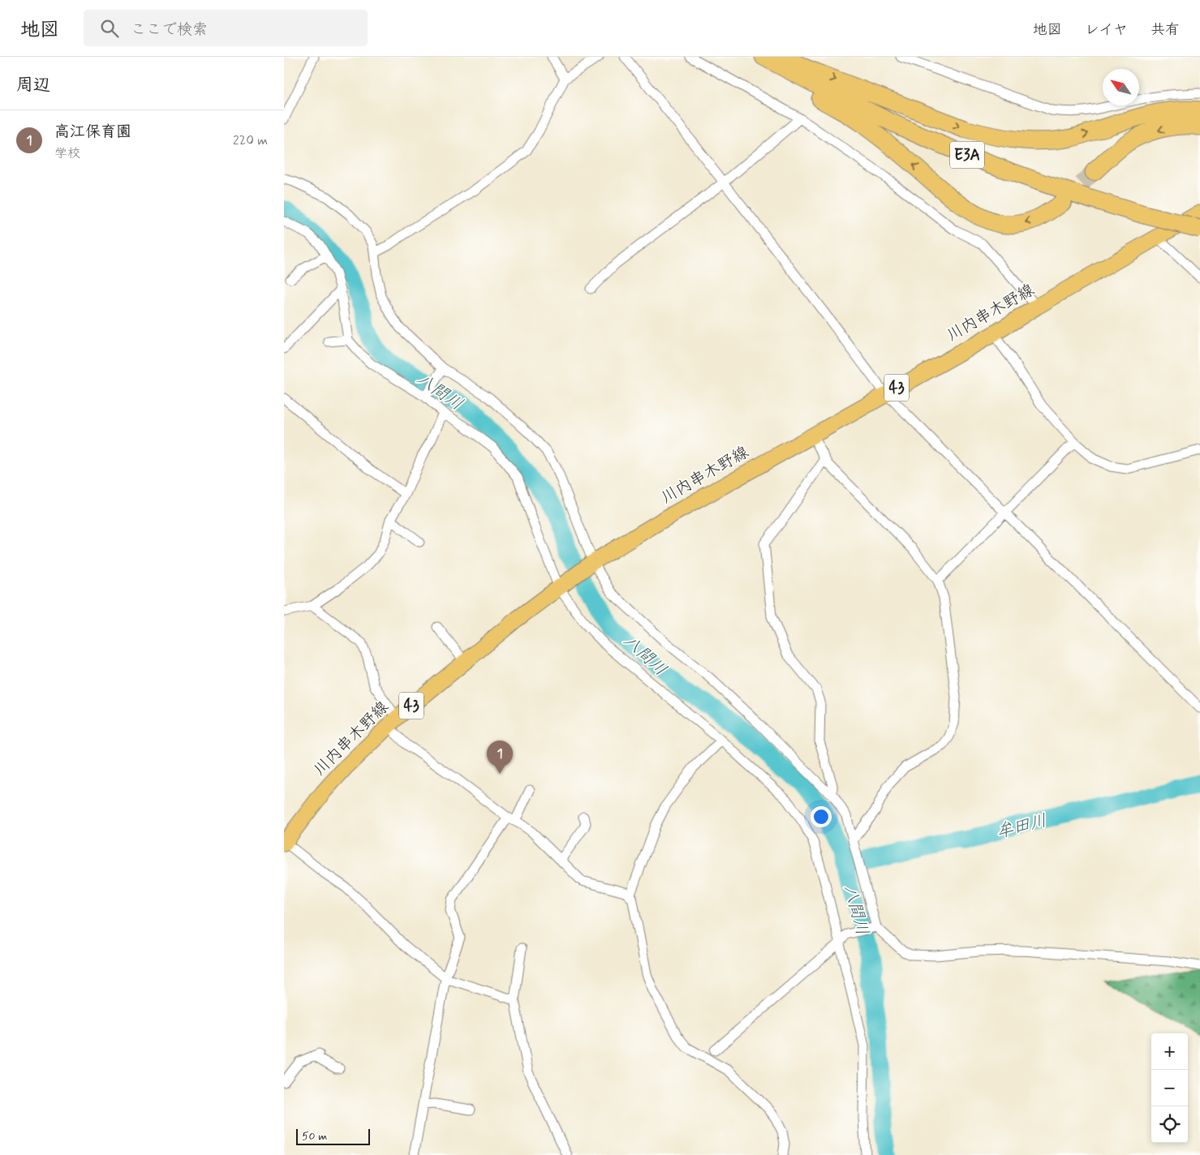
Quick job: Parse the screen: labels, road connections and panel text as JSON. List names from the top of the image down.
{
  "streets": {
    "highway": ["E3A"],
    "main road": ["川内串木野線", "43"]
  },
  "water": ["八間川", "牟田川"],
  "scale_bar": "50 m",
  "north": "top left",
  "page": {
    "header": "地図",
    "search": "ここで検索",
    "nav": ["地図", "レイヤ", "共有"],
    "heading": "周辺",
    "list": [
      {
        "mark": "1",
        "name": "高江保育園",
        "note": "学校",
        "value": "220 m"
      }
    ],
    "pins": "1",
    "map_buttons": ["+", "−"],
    "scale": "50 m"
  }
}
